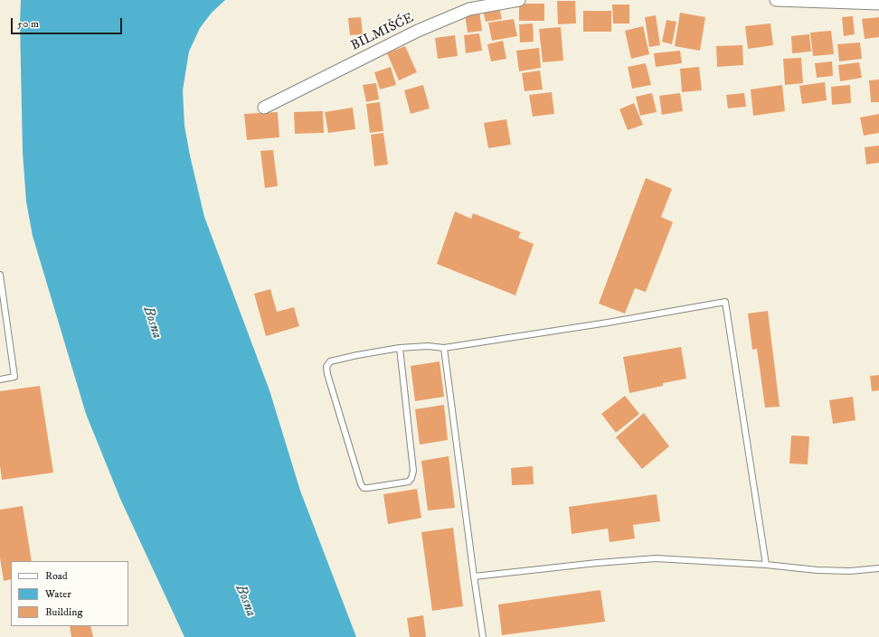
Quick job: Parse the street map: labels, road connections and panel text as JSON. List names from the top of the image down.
{
  "streets": {
    "street": ["BILMIŠĆE"]
  },
  "water": ["Bosna"],
  "legend": ["Road", "Water", "Building"],
  "scale_bar": "50 m"
}
